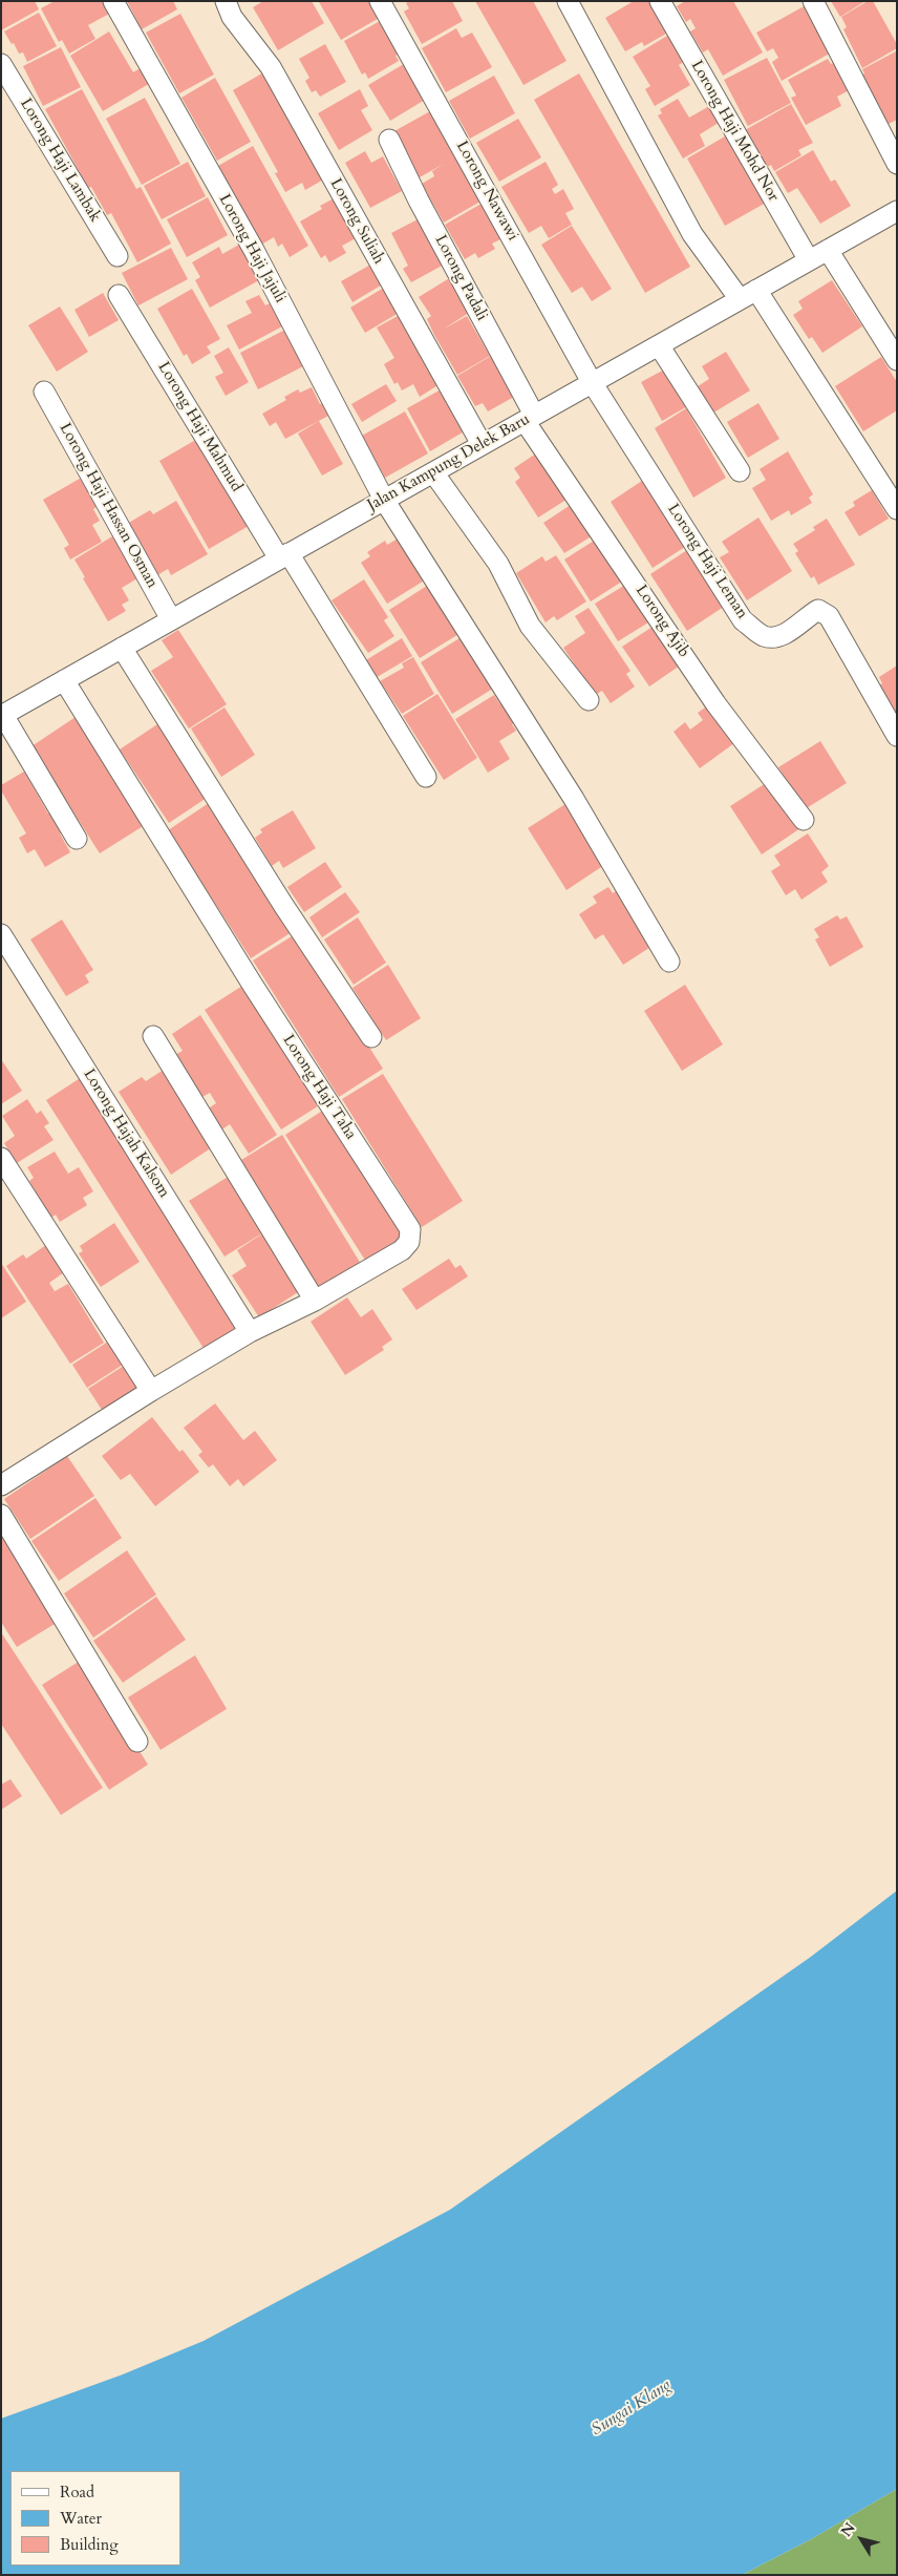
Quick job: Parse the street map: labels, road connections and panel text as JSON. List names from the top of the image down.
{
  "streets": {
    "street": [
      "Lorong Haji Mohd Nor",
      "Lorong Haji Lambak",
      "Lorong Nawawi",
      "Lorong Suliah",
      "Lorong Haji Jajuli",
      "Lorong Padali",
      "Lorong Haji Mahmud",
      "Jalan Kampung Delek Baru",
      "Lorong Haji Hassan Osman",
      "Lorong Haji Leman",
      "Lorong Ajib",
      "Lorong Haji Taha",
      "Lorong Hajah Kalsom"
    ]
  },
  "crossings": [
    ["Lorong Haji Mohd Nor", "Jalan Kampung Delek Baru"],
    ["Lorong Nawawi", "Jalan Kampung Delek Baru"],
    ["Lorong Nawawi", "Lorong Haji Leman"],
    ["Lorong Suliah", "Jalan Kampung Delek Baru"],
    ["Lorong Haji Jajuli", "Jalan Kampung Delek Baru"],
    ["Lorong Padali", "Jalan Kampung Delek Baru"],
    ["Lorong Padali", "Lorong Ajib"],
    ["Lorong Haji Mahmud", "Jalan Kampung Delek Baru"],
    ["Jalan Kampung Delek Baru", "Lorong Haji Hassan Osman"],
    ["Jalan Kampung Delek Baru", "Lorong Haji Leman"],
    ["Jalan Kampung Delek Baru", "Lorong Ajib"],
    ["Jalan Kampung Delek Baru", "Lorong Haji Taha"],
    ["Lorong Haji Taha", "Lorong Hajah Kalsom"]
  ],
  "water": ["Sungai Klang"],
  "legend": ["Road", "Water", "Building"],
  "north": "top left"
}
